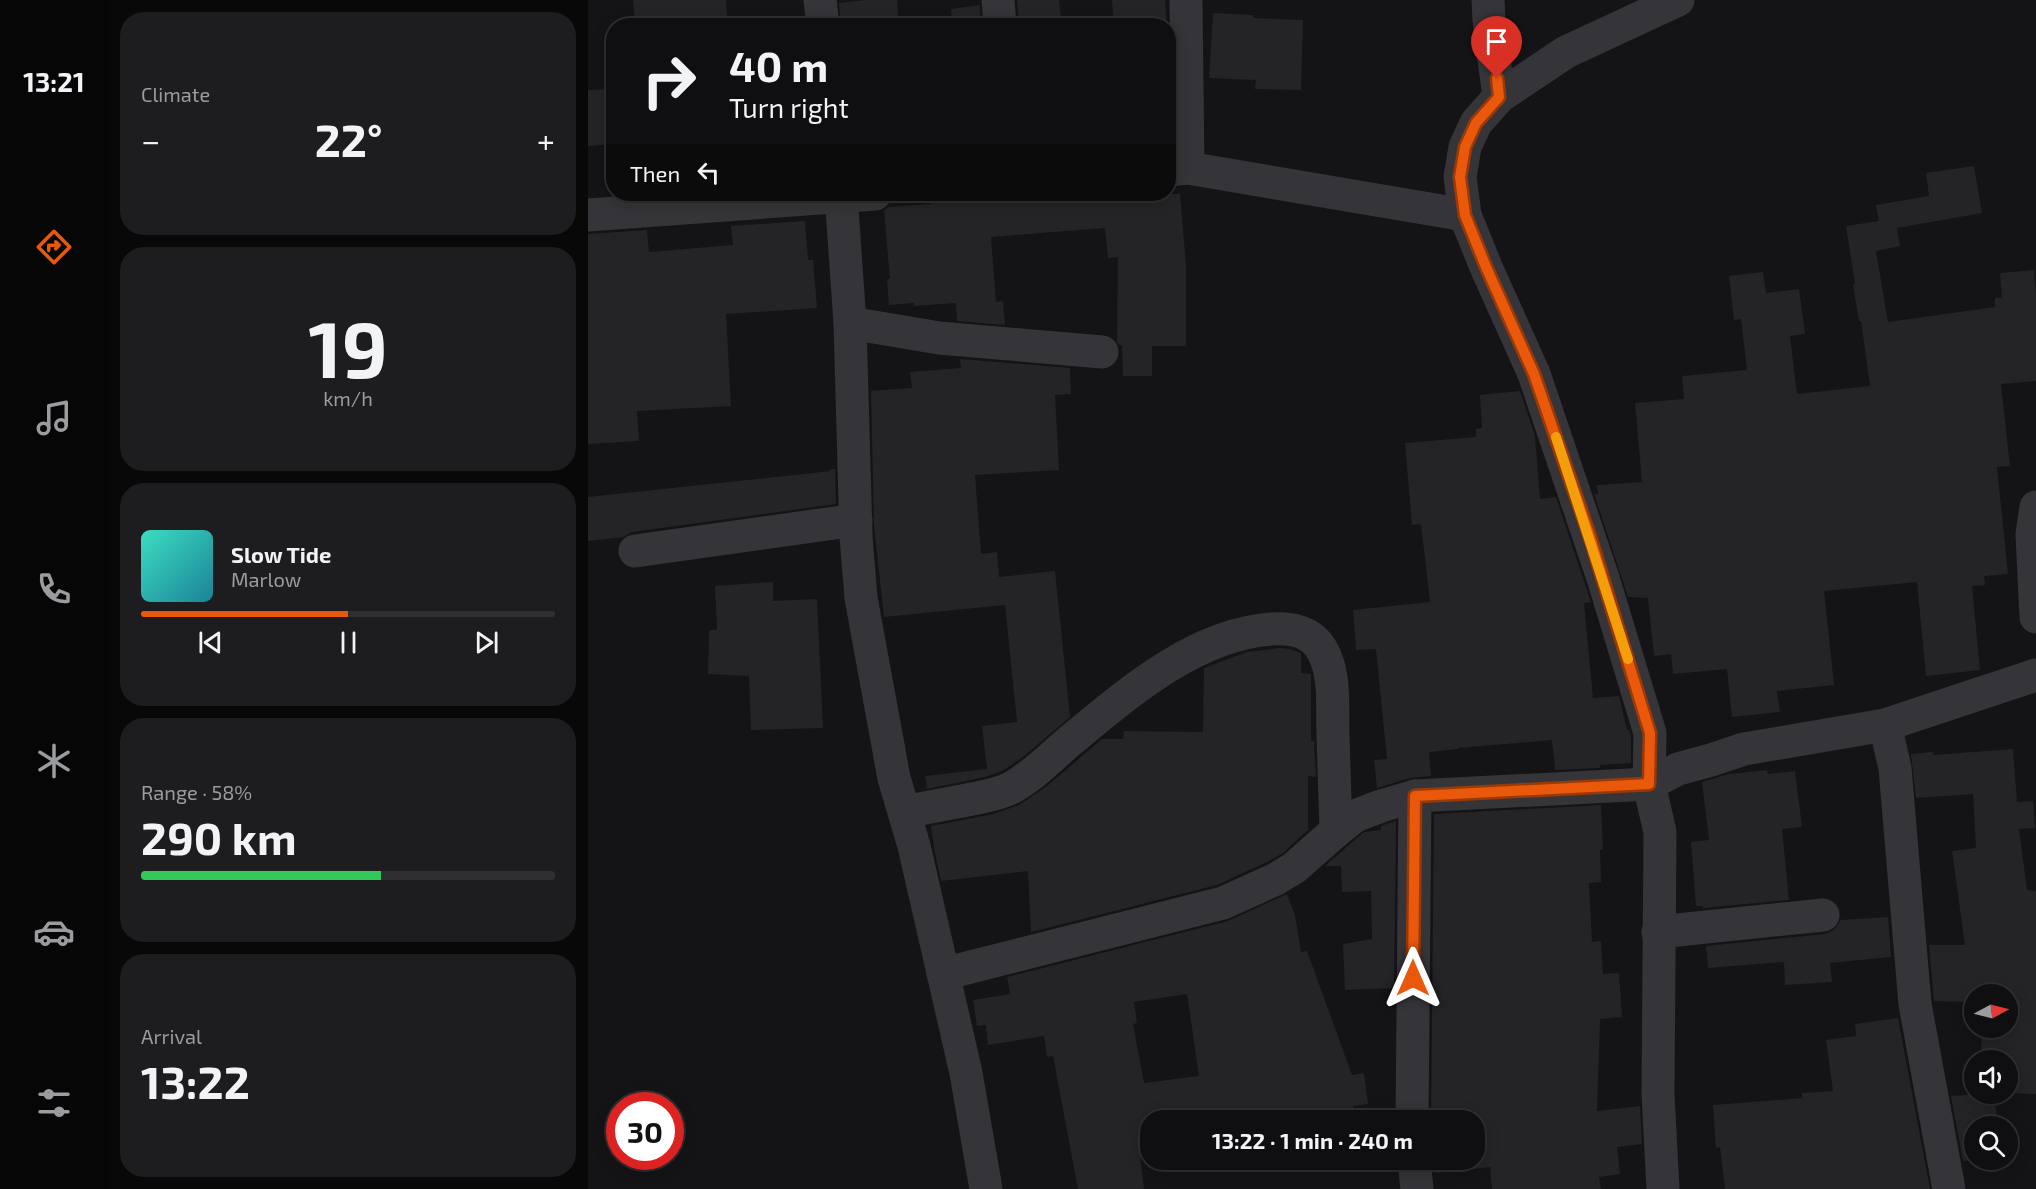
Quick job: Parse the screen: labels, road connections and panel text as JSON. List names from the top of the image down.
{
  "north": "right",
  "page": {
    "tabs": "13:21",
    "tile": [
      "Climate",
      ["19", "km/h"],
      ["Range · 58%", "290 km"],
      ["Arrival", "13:22"]
    ],
    "turn": ["40 m", "Turn right"],
    "heat": ["−", "22°", "+"],
    "then": "Then",
    "song": ["Slow Tide", "Marlow"],
    "limit": "30",
    "trip": "13:22 · 1 min · 240 m"
  }
}
